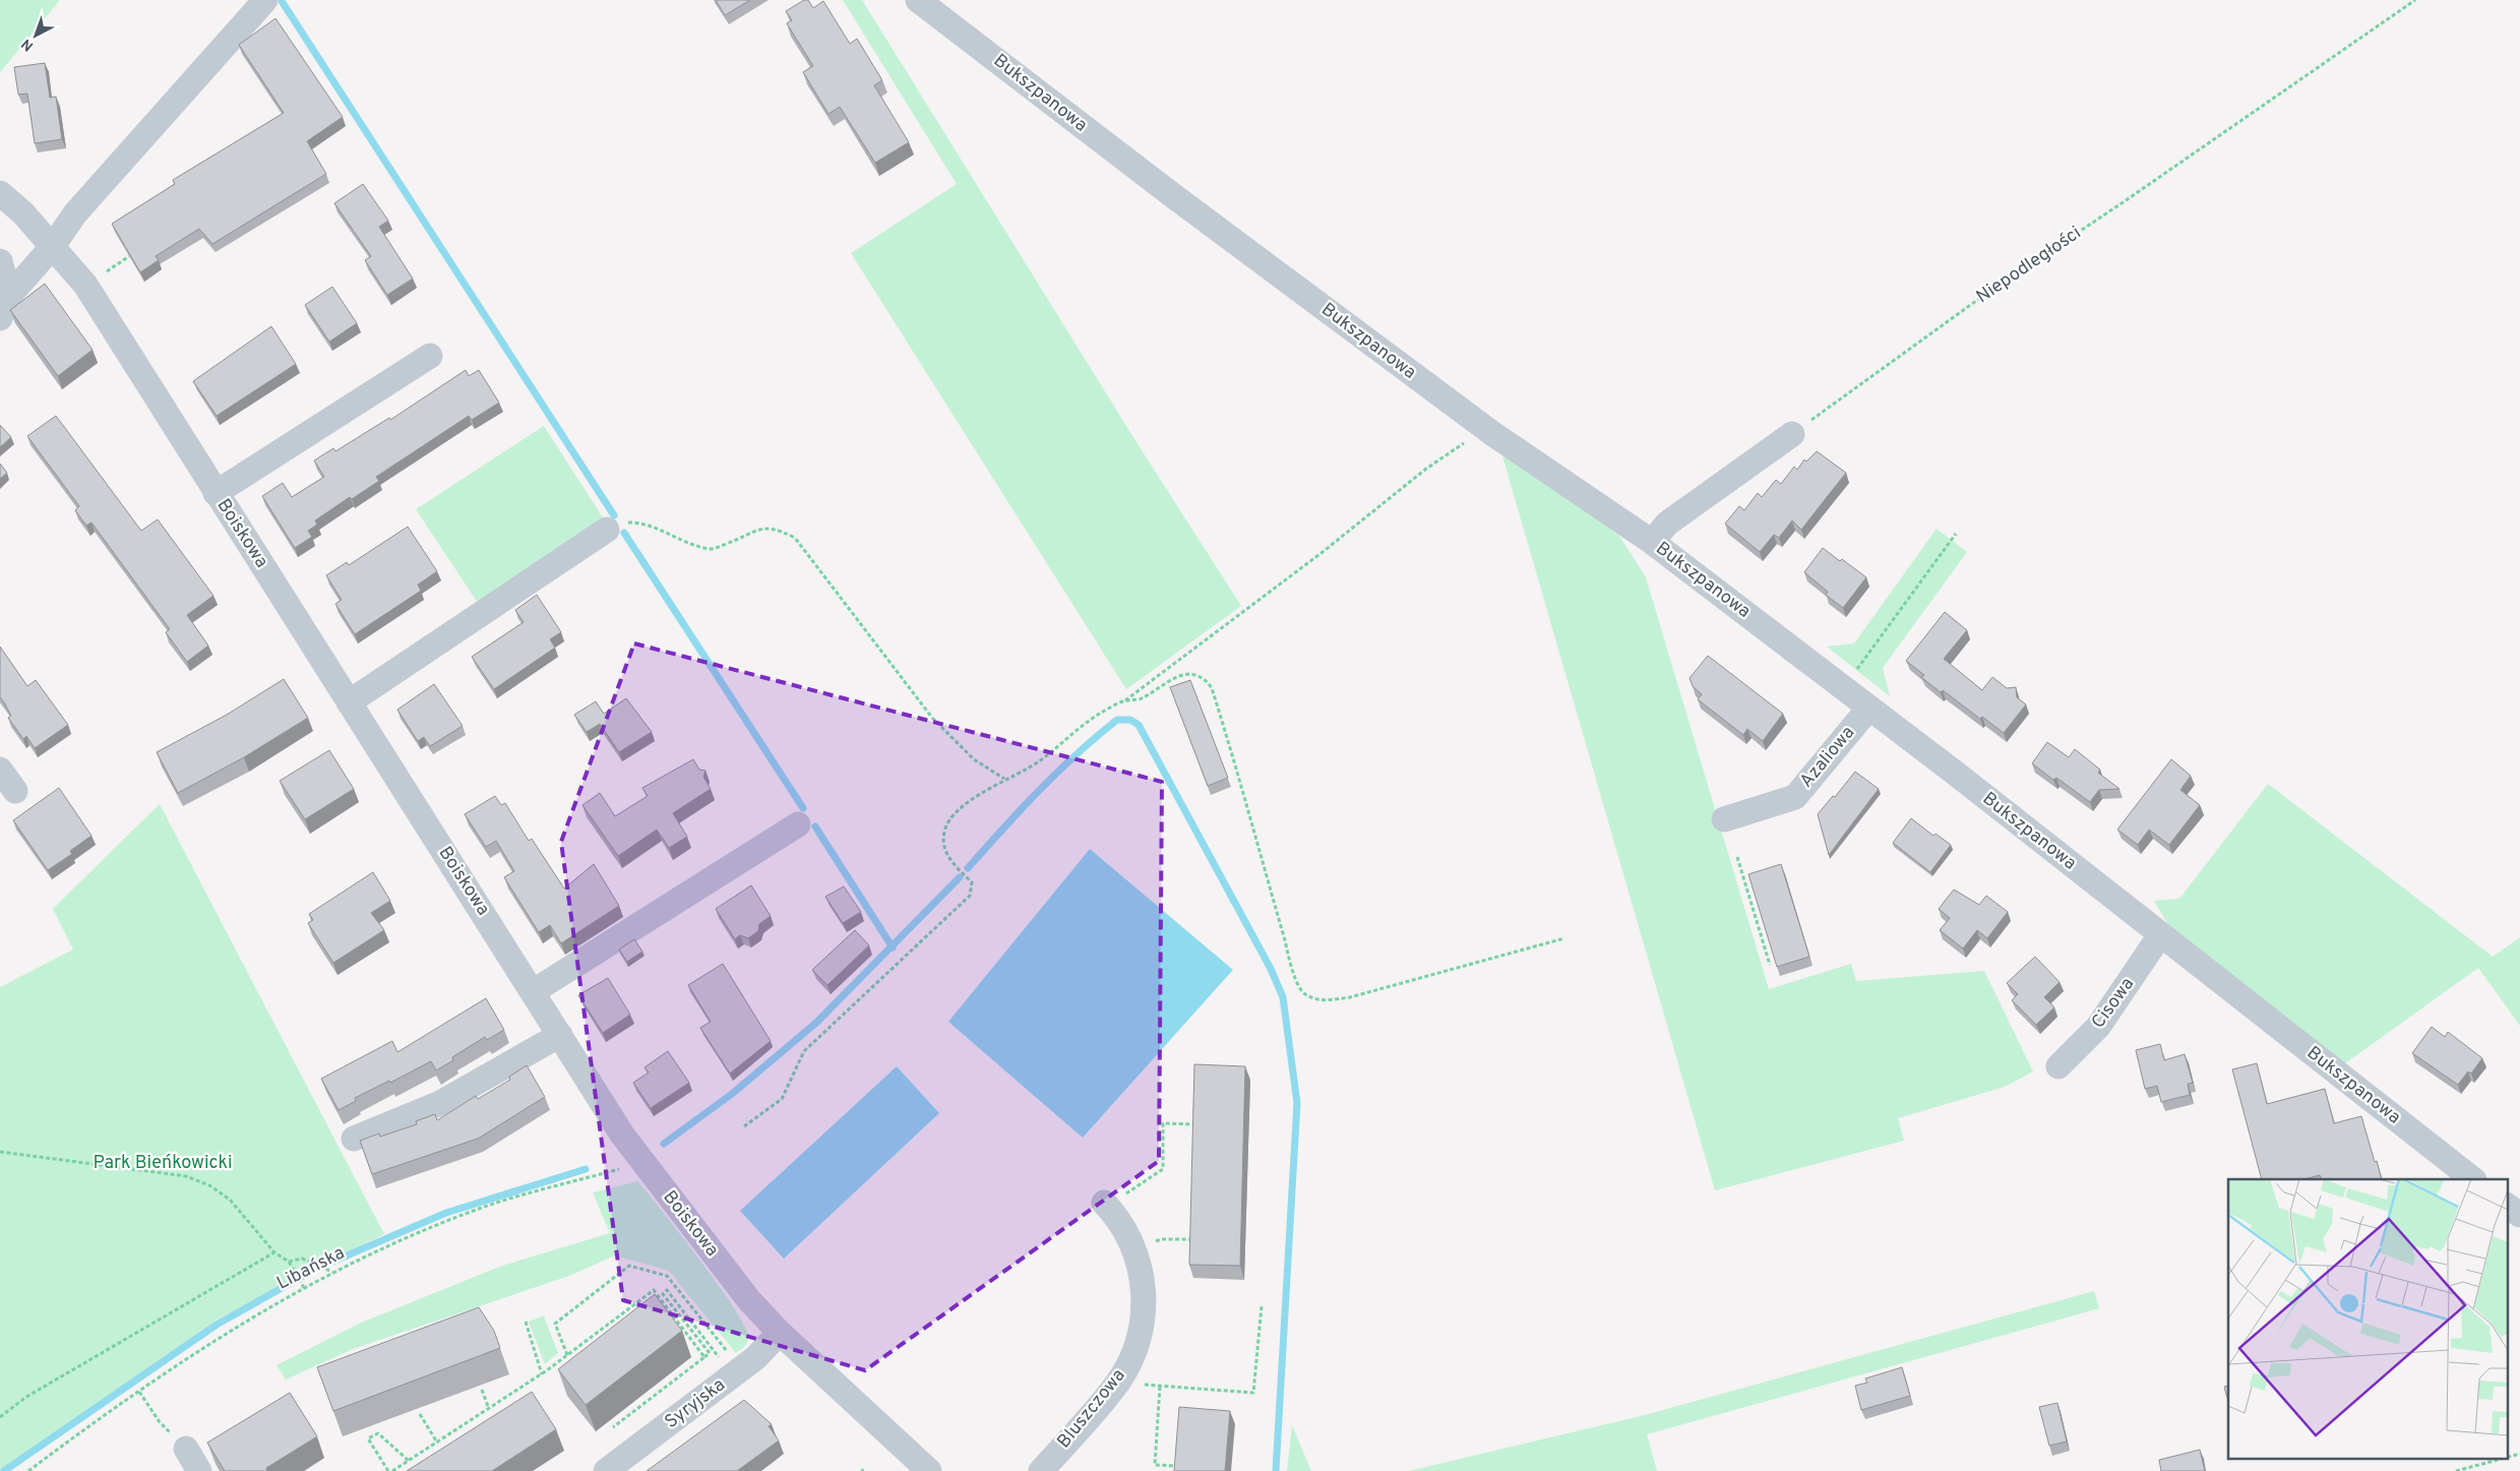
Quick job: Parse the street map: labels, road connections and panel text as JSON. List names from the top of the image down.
{
  "streets": {
    "street": [
      "Bukszpanowa",
      "Boiskowa",
      "Azaliowa",
      "Cisowa",
      "Syryjska",
      "Bluszczowa"
    ],
    "path": ["Niepodległości", "Libańska"]
  },
  "crossings": [
    ["Bukszpanowa", "Azaliowa"],
    ["Bukszpanowa", "Cisowa"],
    ["Boiskowa", "Libańska"],
    ["Boiskowa", "Syryjska"]
  ],
  "parks": ["Park Bieńkowicki"],
  "north": "bottom left"
}
